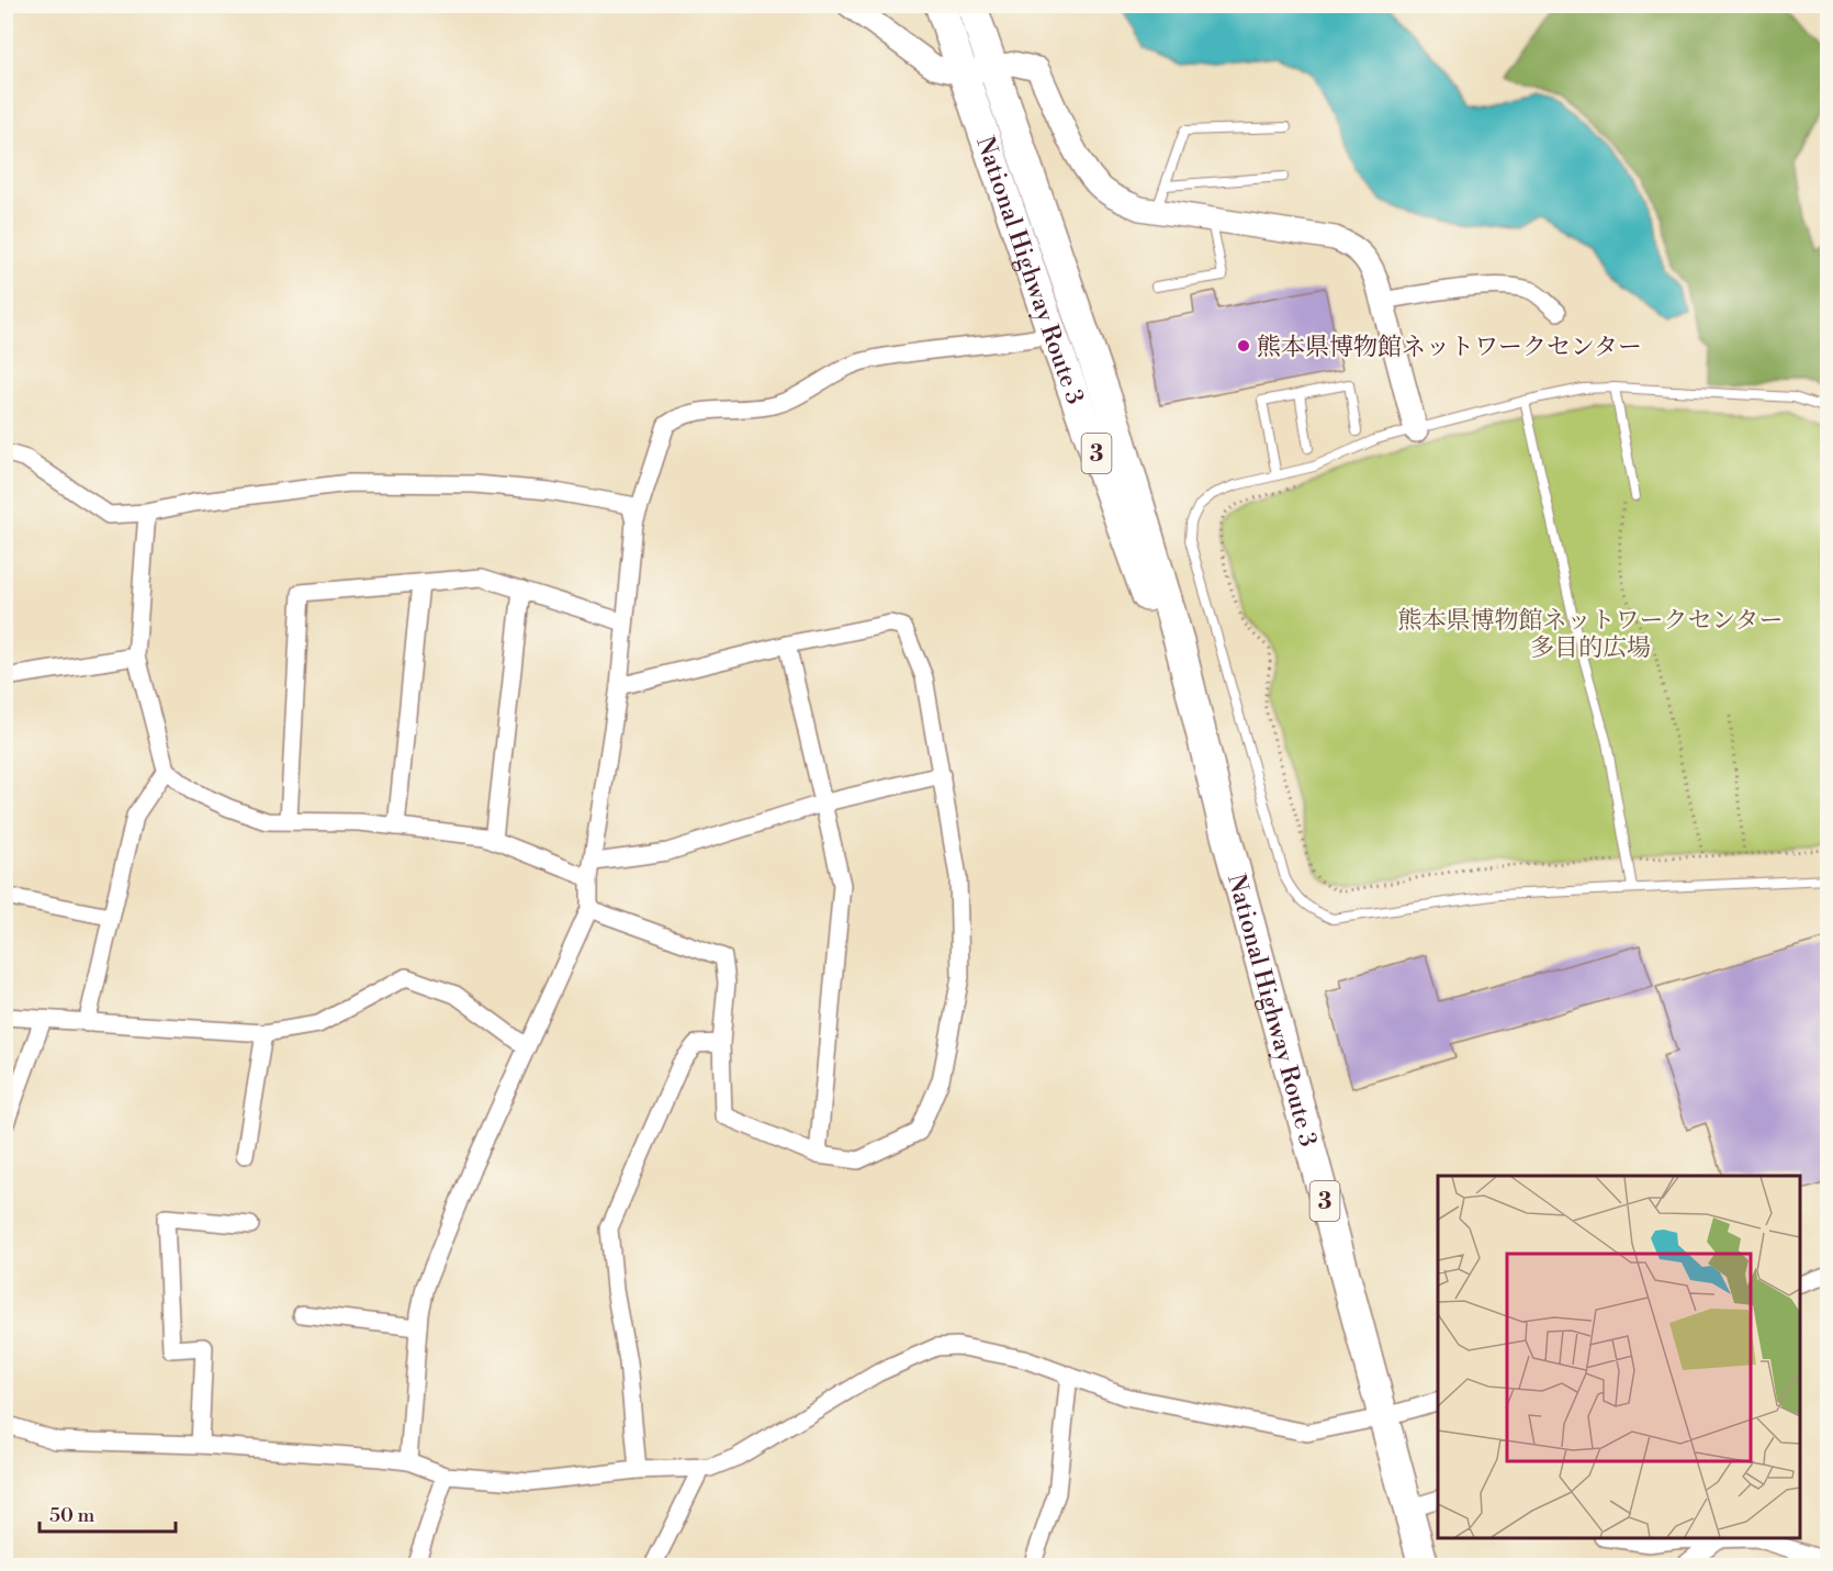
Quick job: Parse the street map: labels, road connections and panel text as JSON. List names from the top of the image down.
{
  "streets": {
    "highway": ["National Highway Route 3", "3"]
  },
  "parks": ["熊本県博物館ネットワークセンター 多目的広場"],
  "places": ["熊本県博物館ネットワークセンター"],
  "scale_bar": "50 m"
}
